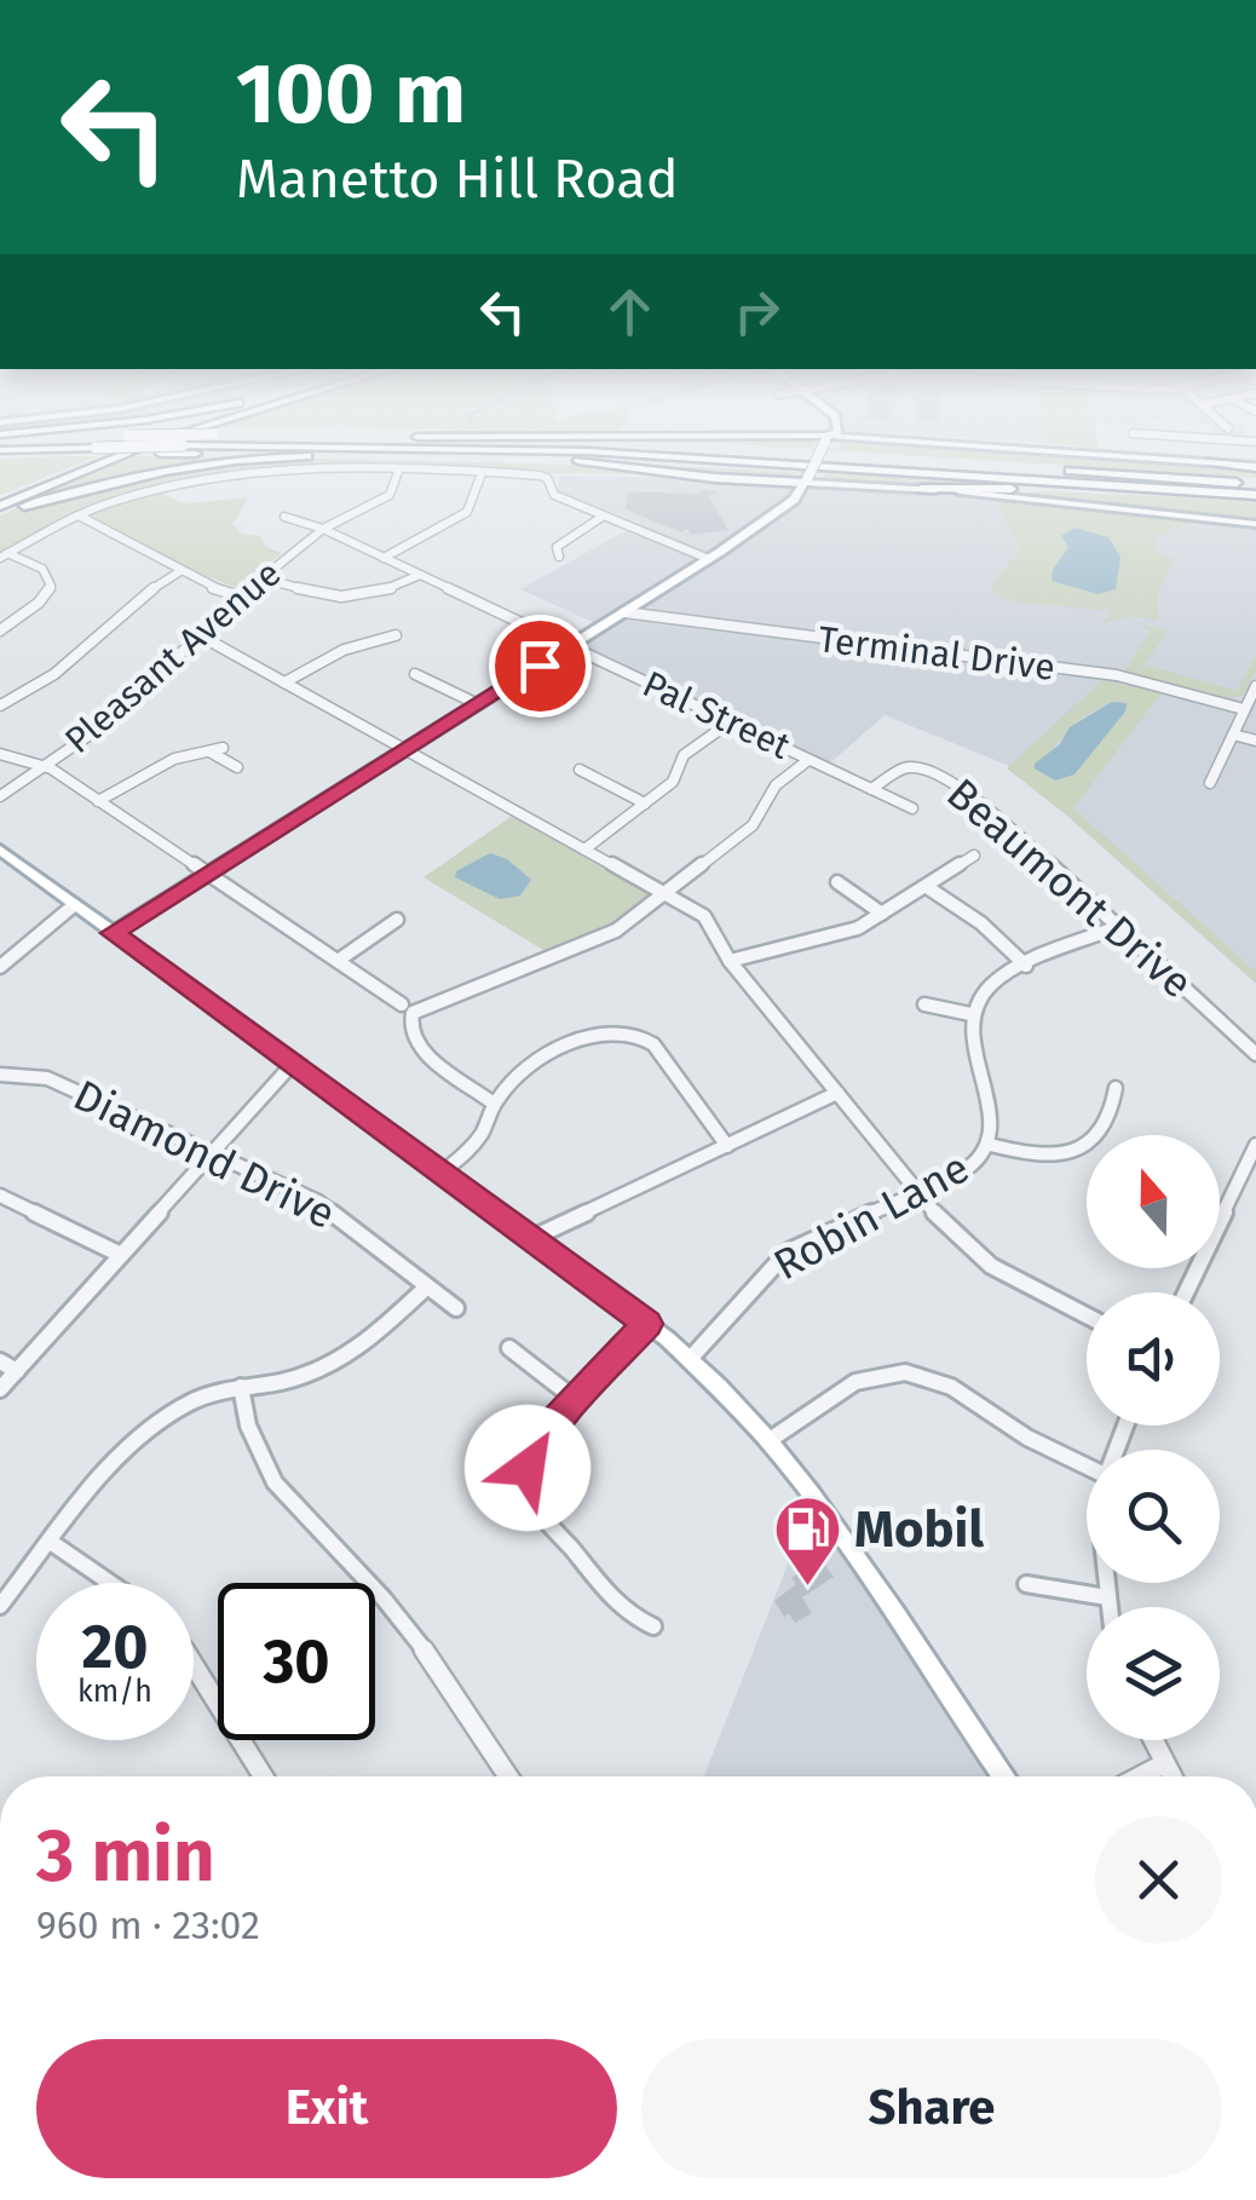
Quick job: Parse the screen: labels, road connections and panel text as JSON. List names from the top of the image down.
{
  "streets": {
    "street": [
      "Terminal Drive",
      "Pleasant Avenue",
      "Pal Street",
      "Beaumont Drive",
      "Diamond Drive",
      "Robin Lane"
    ]
  },
  "crossings": [
    ["Pleasant Avenue", "Pal Street"],
    ["Pal Street", "Beaumont Drive"]
  ],
  "places": {
    "fuel station": ["Mobil"]
  },
  "north": "top",
  "page": {
    "turn": ["100 m", "Manetto Hill Road"],
    "speed": "20 km/h",
    "limit": "30",
    "heading": ["3 min", "960 m · 23:02"],
    "buttons": ["Exit", "Share"]
  }
}
